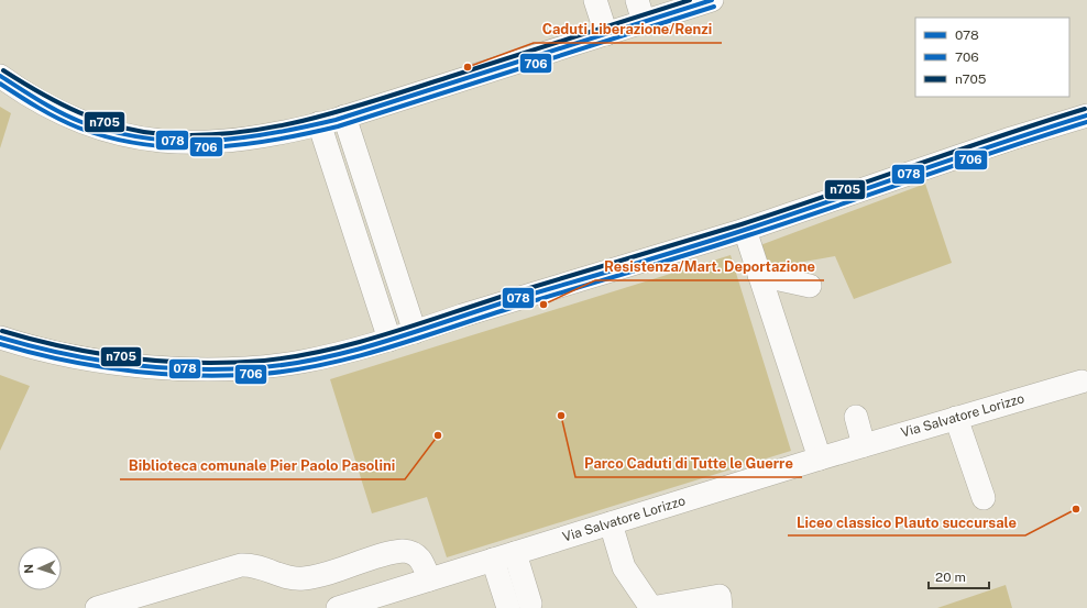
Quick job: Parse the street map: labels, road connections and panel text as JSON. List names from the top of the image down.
{
  "streets": {
    "street": ["Via Salvatore Lorizzo"]
  },
  "places": [
    "Caduti Liberazione/Renzi",
    "Resistenza/Mart. Deportazione",
    "Parco Caduti di Tutte le Guerre",
    "Biblioteca comunale Pier Paolo Pasolini",
    "Liceo classico Plauto succursale"
  ],
  "lines": ["transit line 078", "transit line n705", "transit line 706"],
  "legend": ["078", "706", "n705"],
  "scale_bar": "20 m",
  "north": "left"
}
